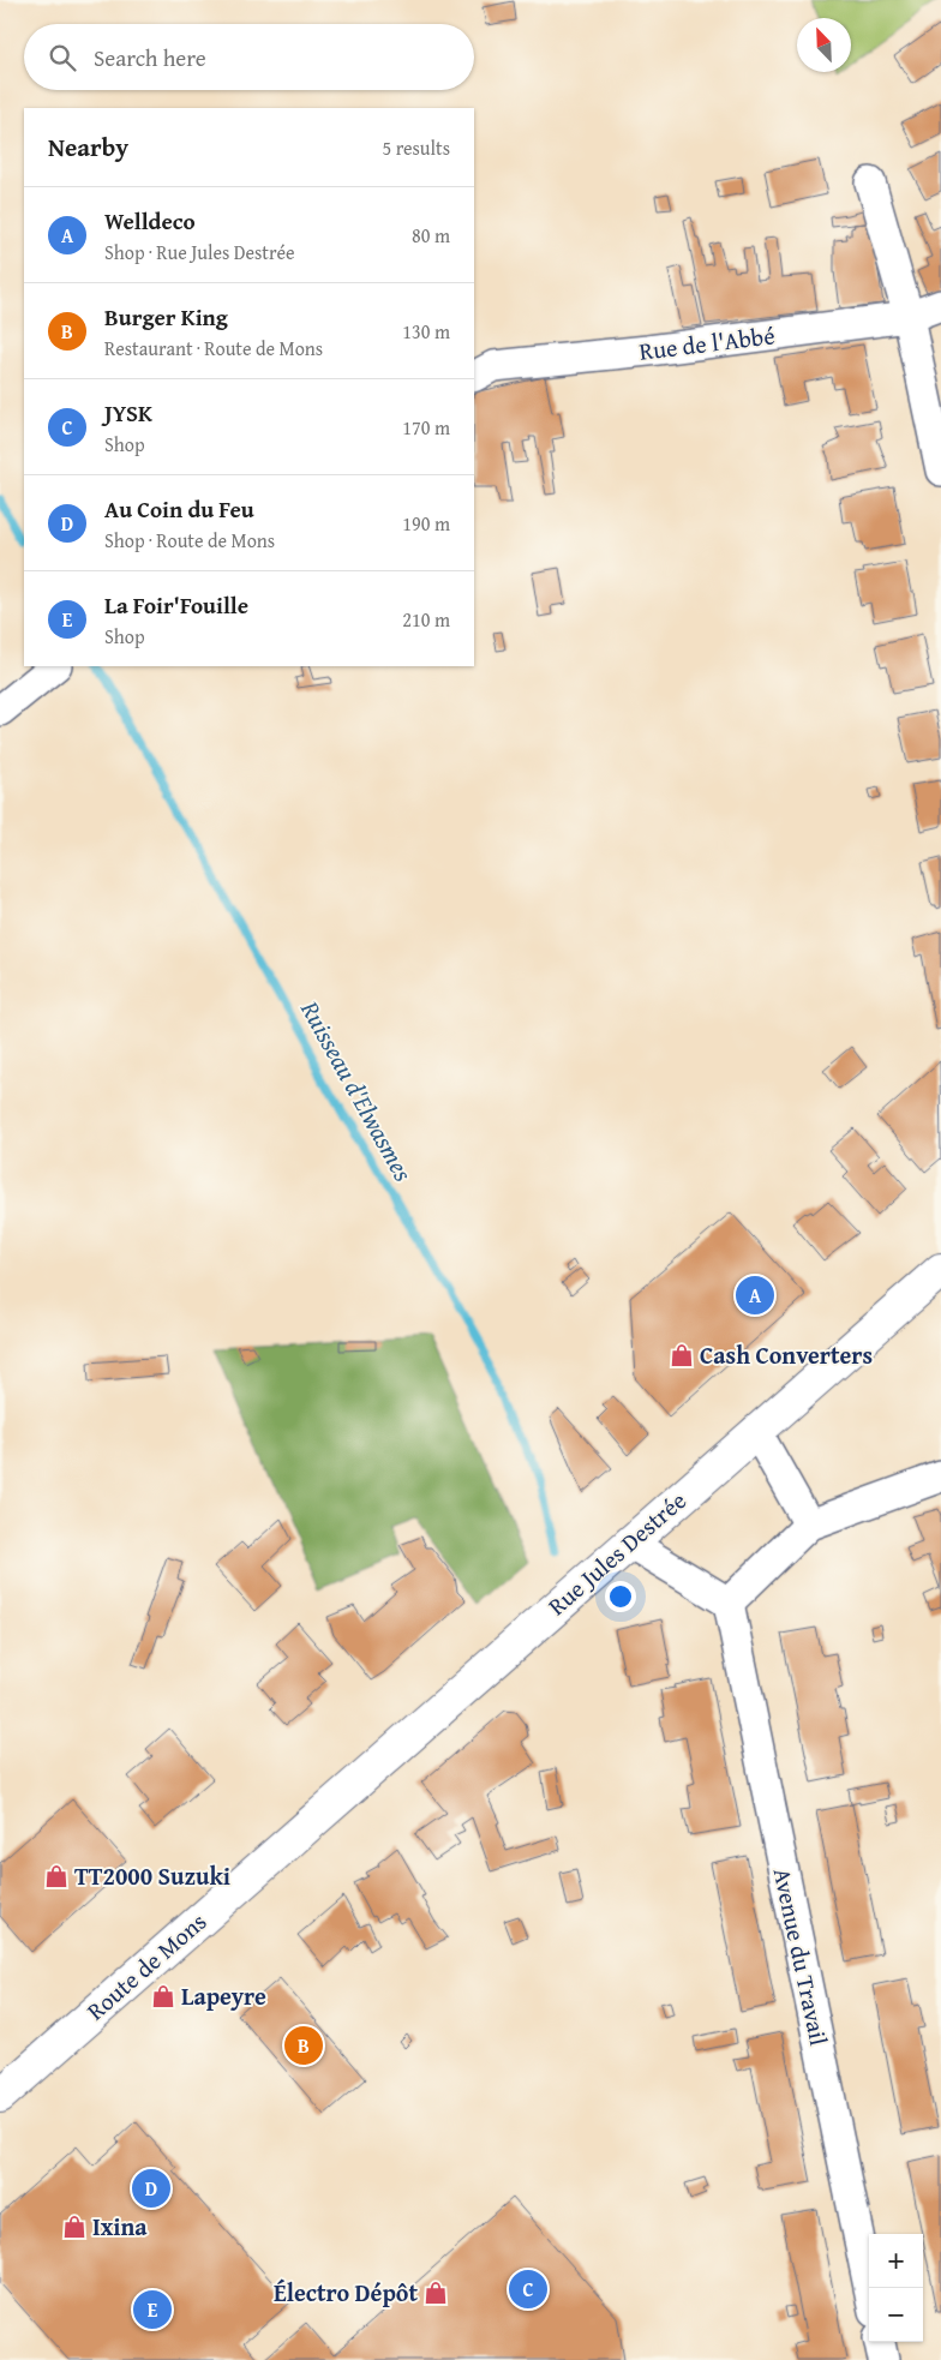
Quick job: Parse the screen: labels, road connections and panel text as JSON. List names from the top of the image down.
{
  "streets": {
    "main road": ["Rue Jules Destrée", "Route de Mons"],
    "street": ["Rue de l'Abbé", "Avenue du Travail"]
  },
  "crossings": [
    ["Rue Jules Destrée", "Route de Mons"]
  ],
  "water": ["Ruisseau d'Elwasmes"],
  "places": {
    "shop": [
      "Cash Converters",
      "TT2000 Suzuki",
      "Lapeyre",
      "Ixina",
      "Électro Dépôt"
    ]
  },
  "north": "top left",
  "page": {
    "search": "Search here",
    "heading": ["Nearby", "5 results"],
    "list": [
      {
        "mark": "A",
        "name": "Welldeco",
        "note": "Shop · Rue Jules Destrée",
        "value": "80 m"
      },
      {
        "mark": "B",
        "name": "Burger King",
        "note": "Restaurant · Route de Mons",
        "value": "130 m"
      },
      {
        "mark": "C",
        "name": "JYSK",
        "note": "Shop",
        "value": "170 m"
      },
      {
        "mark": "D",
        "name": "Au Coin du Feu",
        "note": "Shop · Route de Mons",
        "value": "190 m"
      },
      {
        "mark": "E",
        "name": "La Foir'Fouille",
        "note": "Shop",
        "value": "210 m"
      }
    ],
    "pins": [
      "A",
      "B",
      "D",
      "C",
      "E"
    ],
    "map_buttons": ["+", "−"]
  }
}
